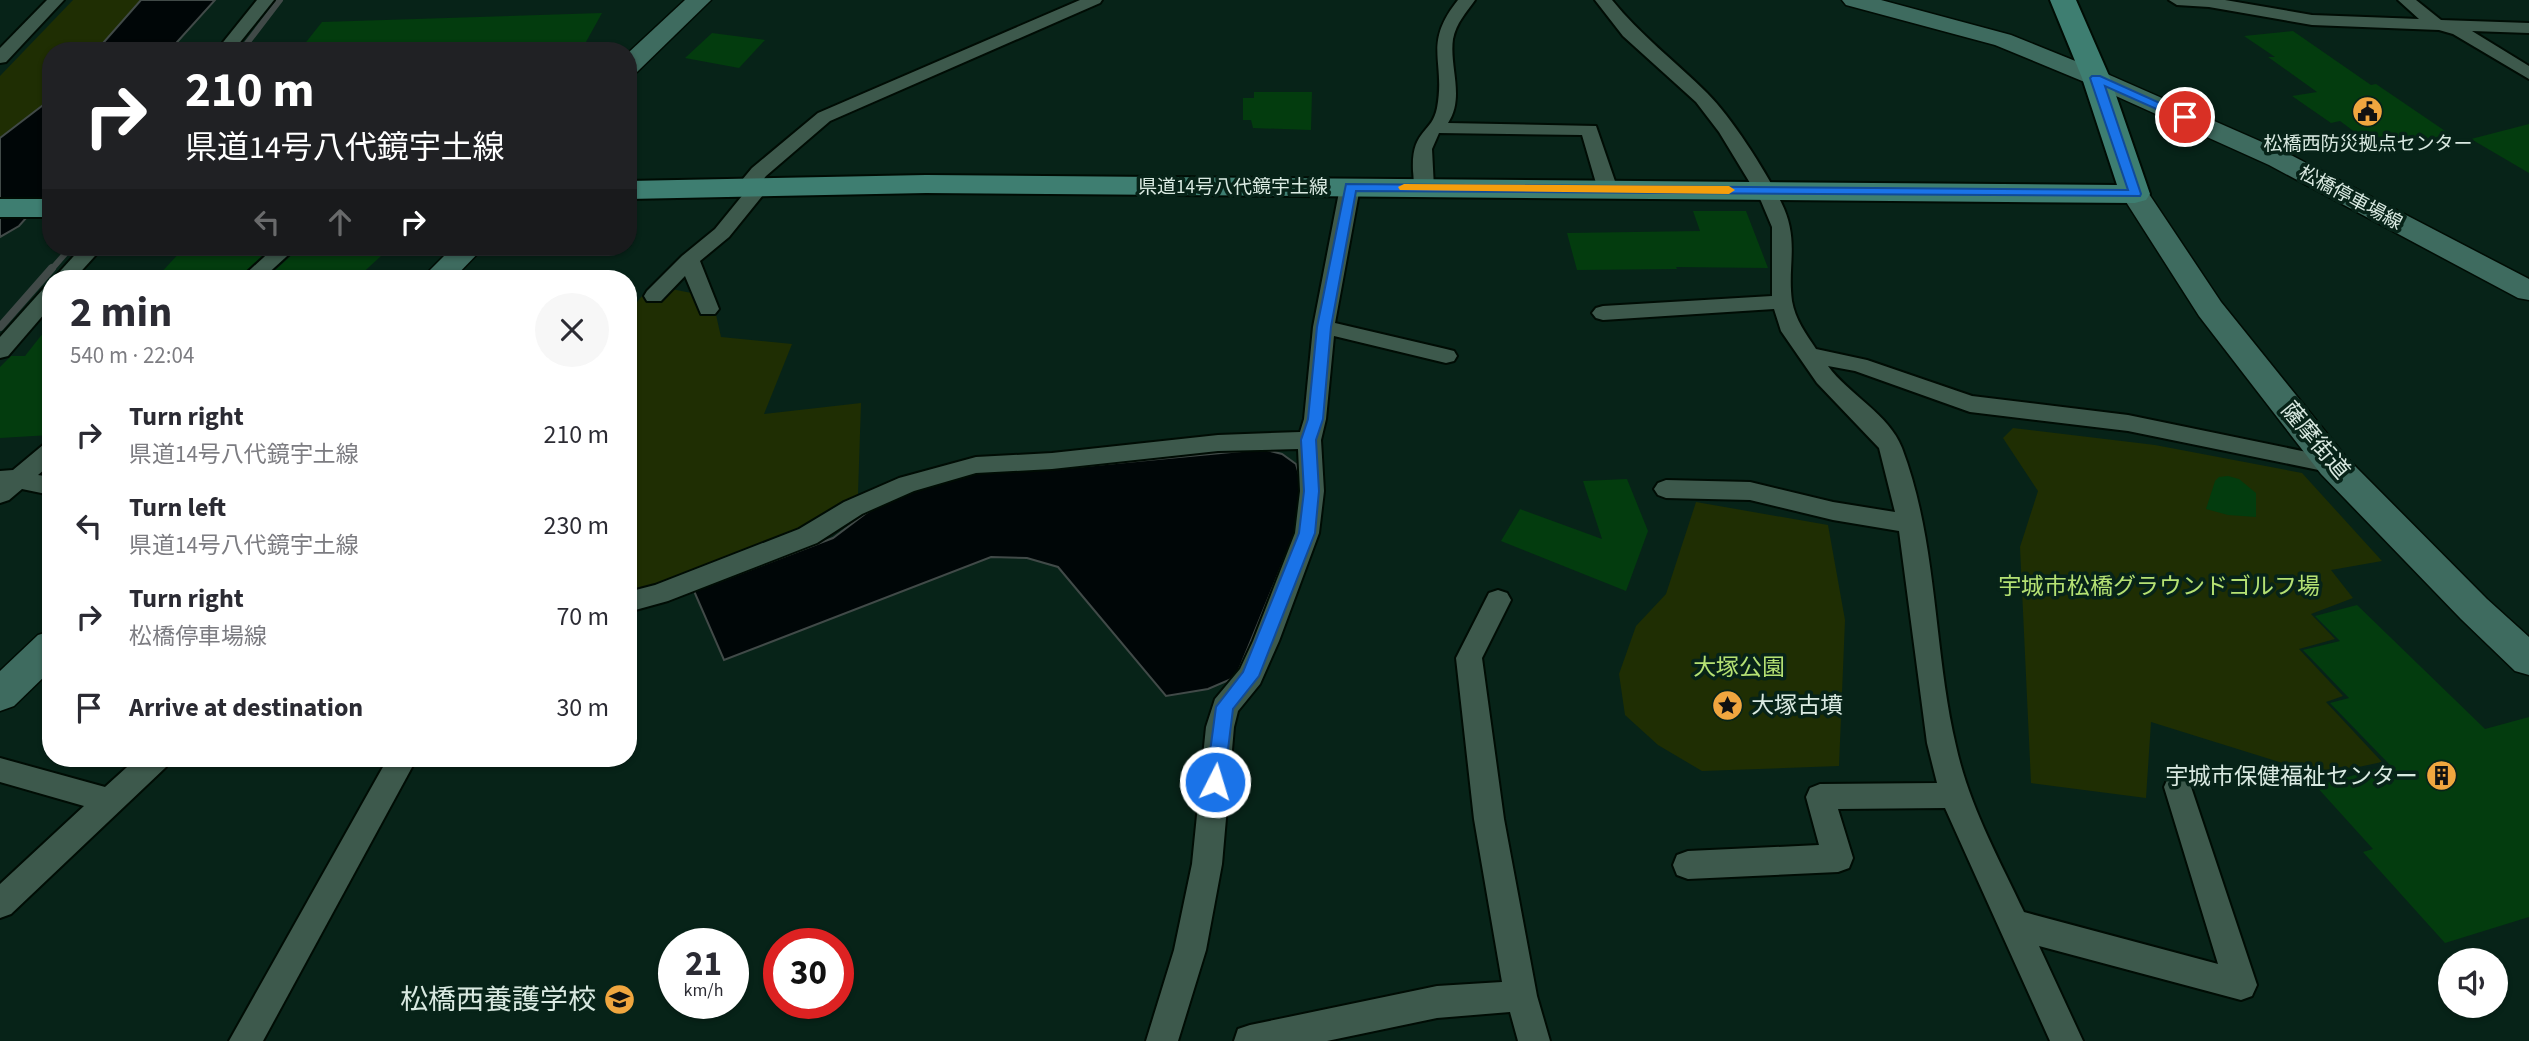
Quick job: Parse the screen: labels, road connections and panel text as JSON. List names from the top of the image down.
{
  "streets": {
    "main road": ["県道14号八代鏡宇土線"],
    "street": ["松橋停車場線", "薩摩街道"]
  },
  "crossings": [
    ["県道14号八代鏡宇土線", "薩摩街道"]
  ],
  "parks": ["宇城市松橋グラウンドゴルフ場", "大塚公園"],
  "places": {
    "public building": ["松橋西防災拠点センター"],
    "place": ["大塚古墳"],
    "building": ["宇城市保健福祉センター"],
    "school or university": ["松橋西養護学校"]
  },
  "page": {
    "turn": ["210 m", "県道14号八代鏡宇土線"],
    "heading": ["2 min", "540 m · 22:04"],
    "list": [
      {
        "name": "Turn right",
        "note": "県道14号八代鏡宇土線",
        "value": "210 m"
      },
      {
        "name": "Turn left",
        "note": "県道14号八代鏡宇土線",
        "value": "230 m"
      },
      {
        "name": "Turn right",
        "note": "松橋停車場線",
        "value": "70 m"
      },
      {
        "name": "Arrive at destination",
        "value": "30 m"
      }
    ],
    "speed": "21 km/h",
    "limit": "30"
  }
}
